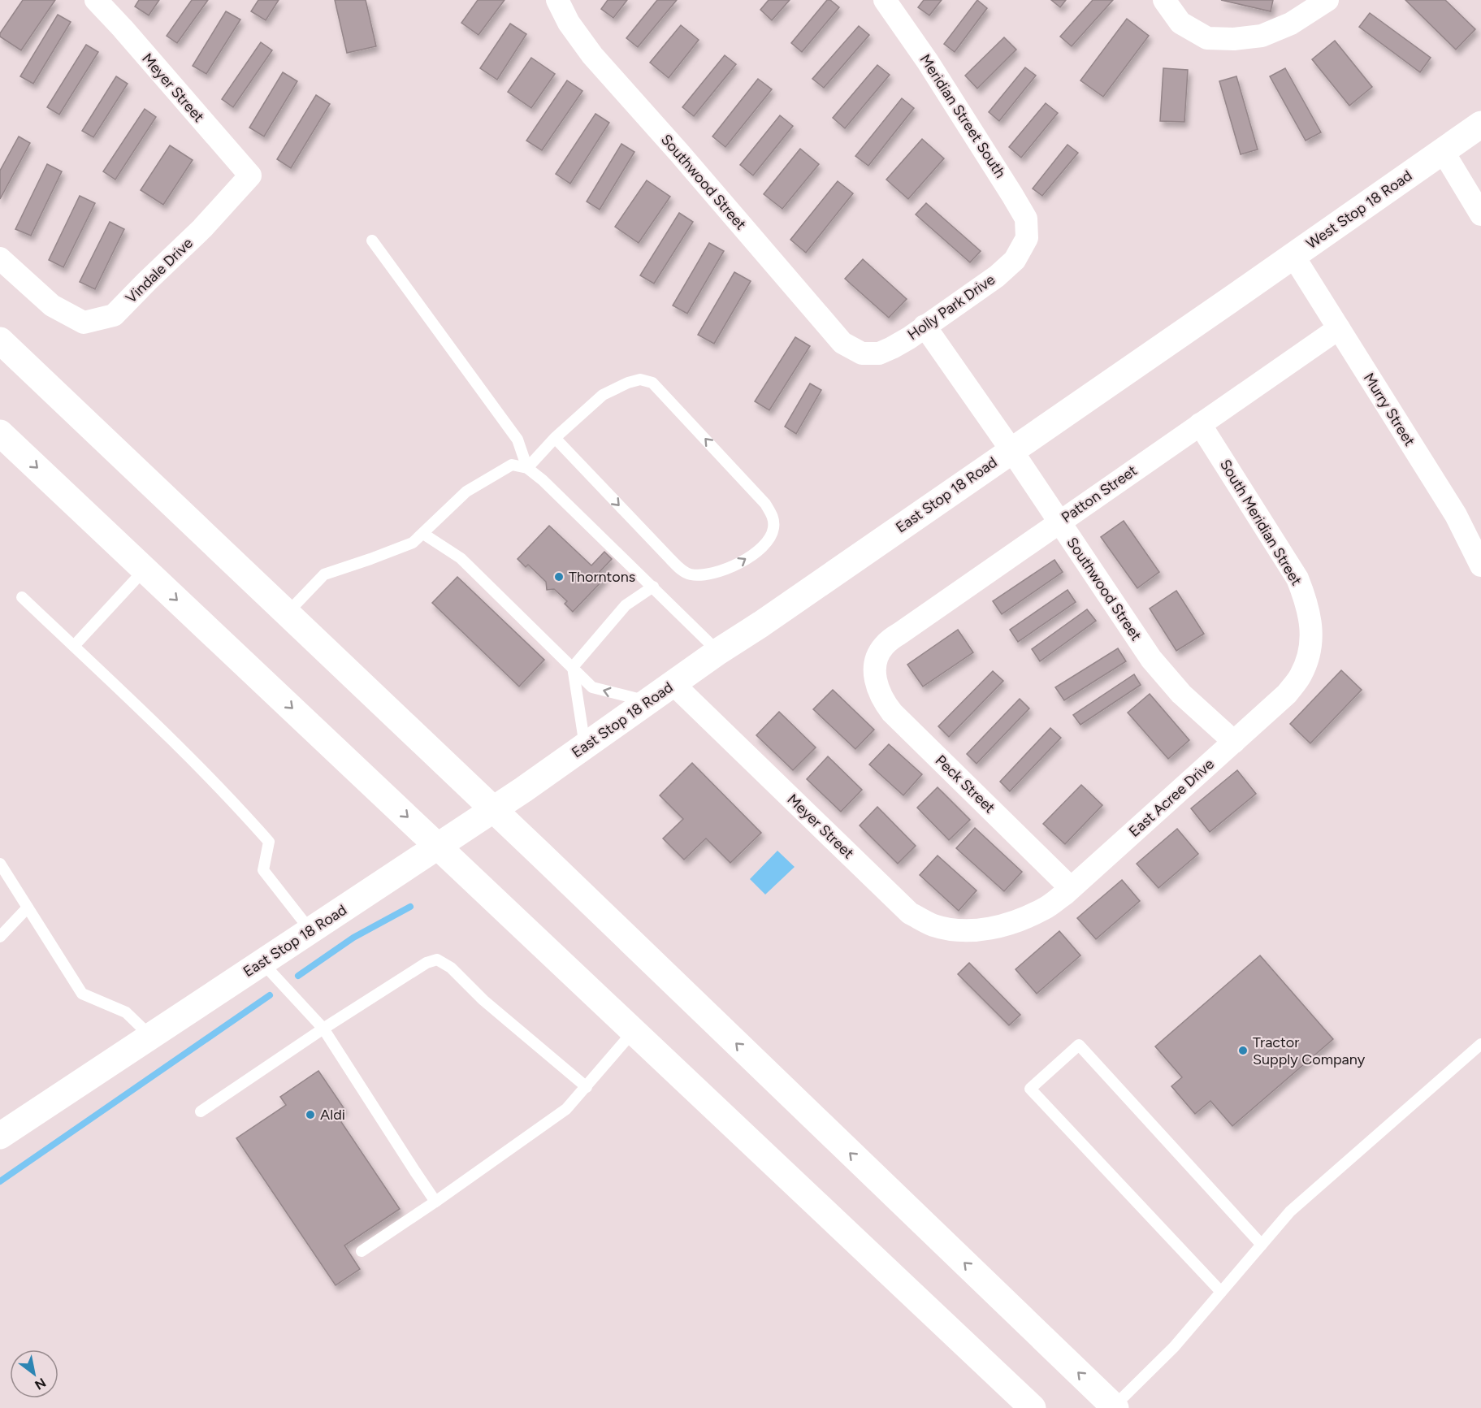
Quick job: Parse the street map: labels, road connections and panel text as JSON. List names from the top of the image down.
{
  "streets": {
    "main road": ["West Stop 18 Road", "East Stop 18 Road"],
    "street": [
      "Meyer Street",
      "Meridian Street South",
      "Southwood Street",
      "Vindale Drive",
      "Holly Park Drive",
      "Murry Street",
      "Patton Street",
      "South Meridian Street",
      "Peck Street",
      "East Acree Drive"
    ]
  },
  "crossings": [
    ["Meyer Street", "Vindale Drive"],
    ["Meyer Street", "East Stop 18 Road"],
    ["Meyer Street", "East Acree Drive"],
    ["Meridian Street South", "Holly Park Drive"],
    ["Southwood Street", "Holly Park Drive"],
    ["Southwood Street", "Patton Street"],
    ["Southwood Street", "East Stop 18 Road"],
    ["Southwood Street", "East Acree Drive"],
    ["West Stop 18 Road", "Murry Street"],
    ["West Stop 18 Road", "East Stop 18 Road"],
    ["Murry Street", "Patton Street"],
    ["Patton Street", "South Meridian Street"],
    ["Patton Street", "Peck Street"],
    ["South Meridian Street", "East Acree Drive"],
    ["Peck Street", "East Acree Drive"]
  ],
  "places": ["Thorntons", "Tractor Supply Company", "Aldi"],
  "north": "bottom right"
}
